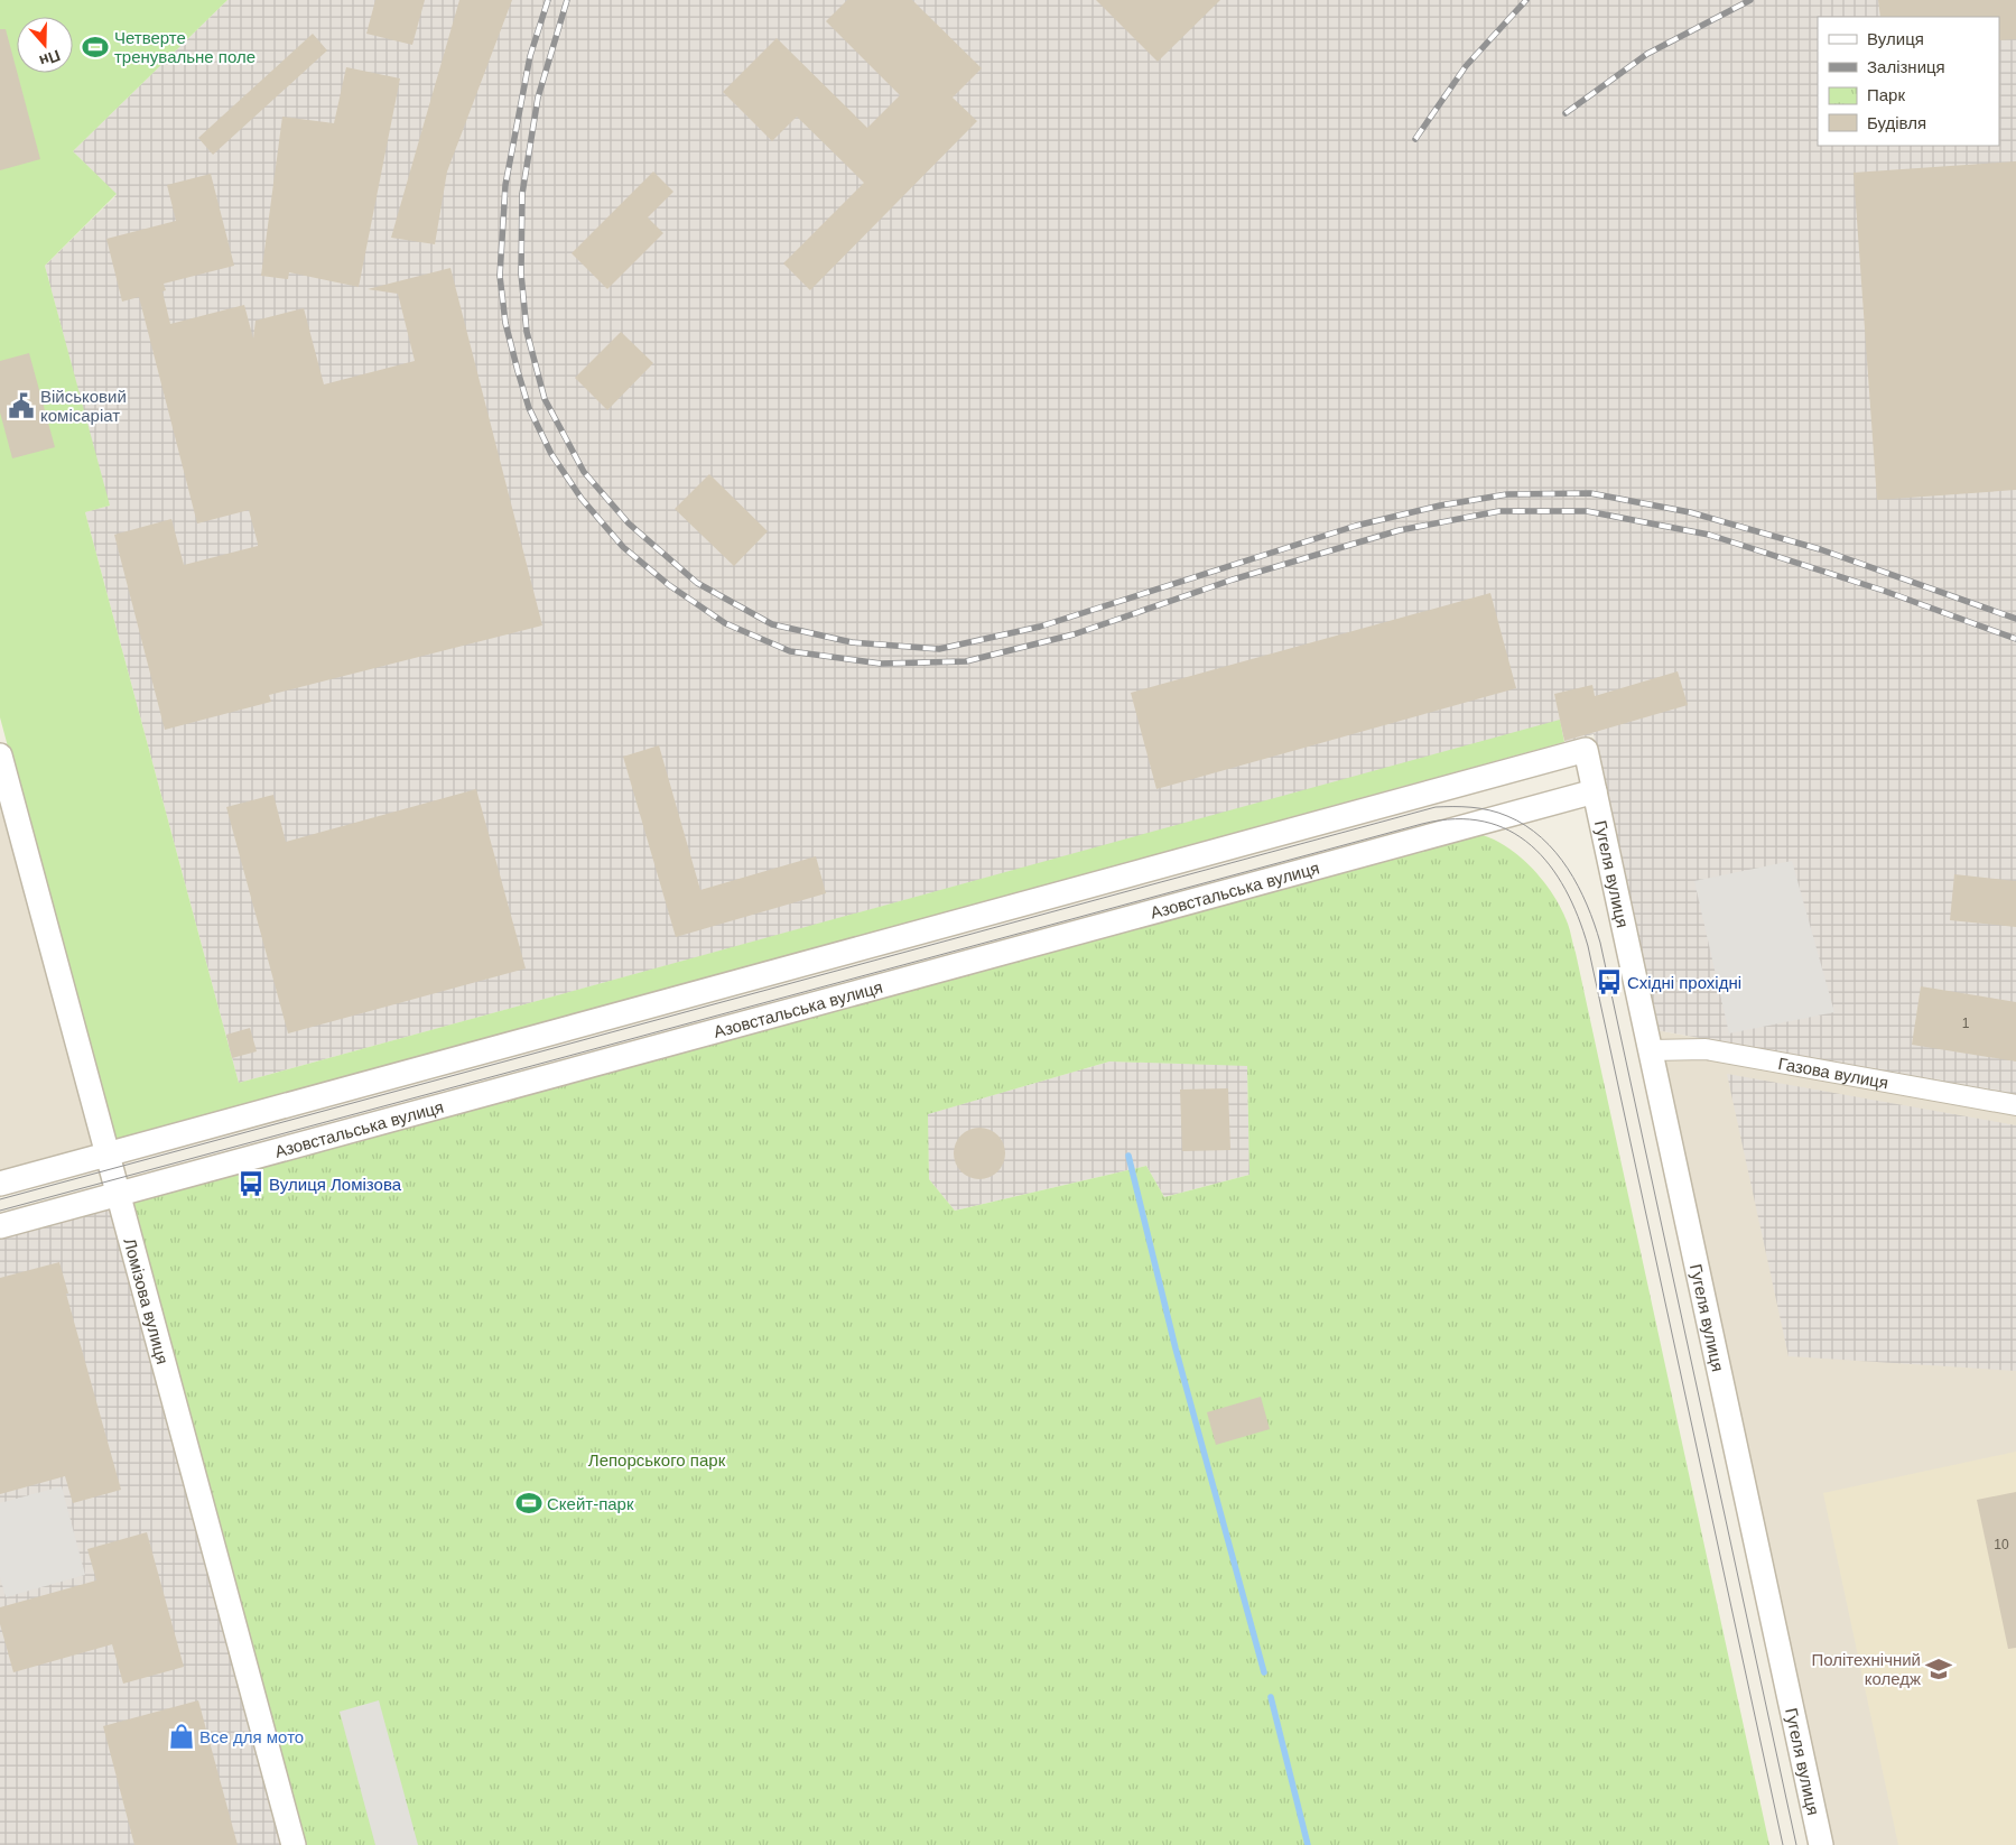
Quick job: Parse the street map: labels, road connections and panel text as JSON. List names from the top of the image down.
{
  "streets": {
    "street": [
      "Гугеля вулиця",
      "Азовстальська вулиця",
      "Газова вулиця",
      "Ломізова вулиця"
    ]
  },
  "crossings": [
    ["Гугеля вулиця", "Азовстальська вулиця"],
    ["Гугеля вулиця", "Газова вулиця"],
    ["Гугеля вулиця", "Ломізова вулиця"],
    ["Азовстальська вулиця", "Ломізова вулиця"]
  ],
  "parks": ["Лепорського парк"],
  "places": {
    "sports": ["Четверте тренувальне поле", "Скейт-парк"],
    "public building": ["Військовий комісаріат"],
    "bus stop": ["Східні прохідні", "Вулиця Ломізова"],
    "school or university": ["Політехнічний коледж"],
    "shop": ["Все для мото"]
  },
  "house_numbers": ["1", "10"],
  "legend": [
    "Вулиця",
    "Залізниця",
    "Парк",
    "Будівля"
  ],
  "north": "bottom"
}
